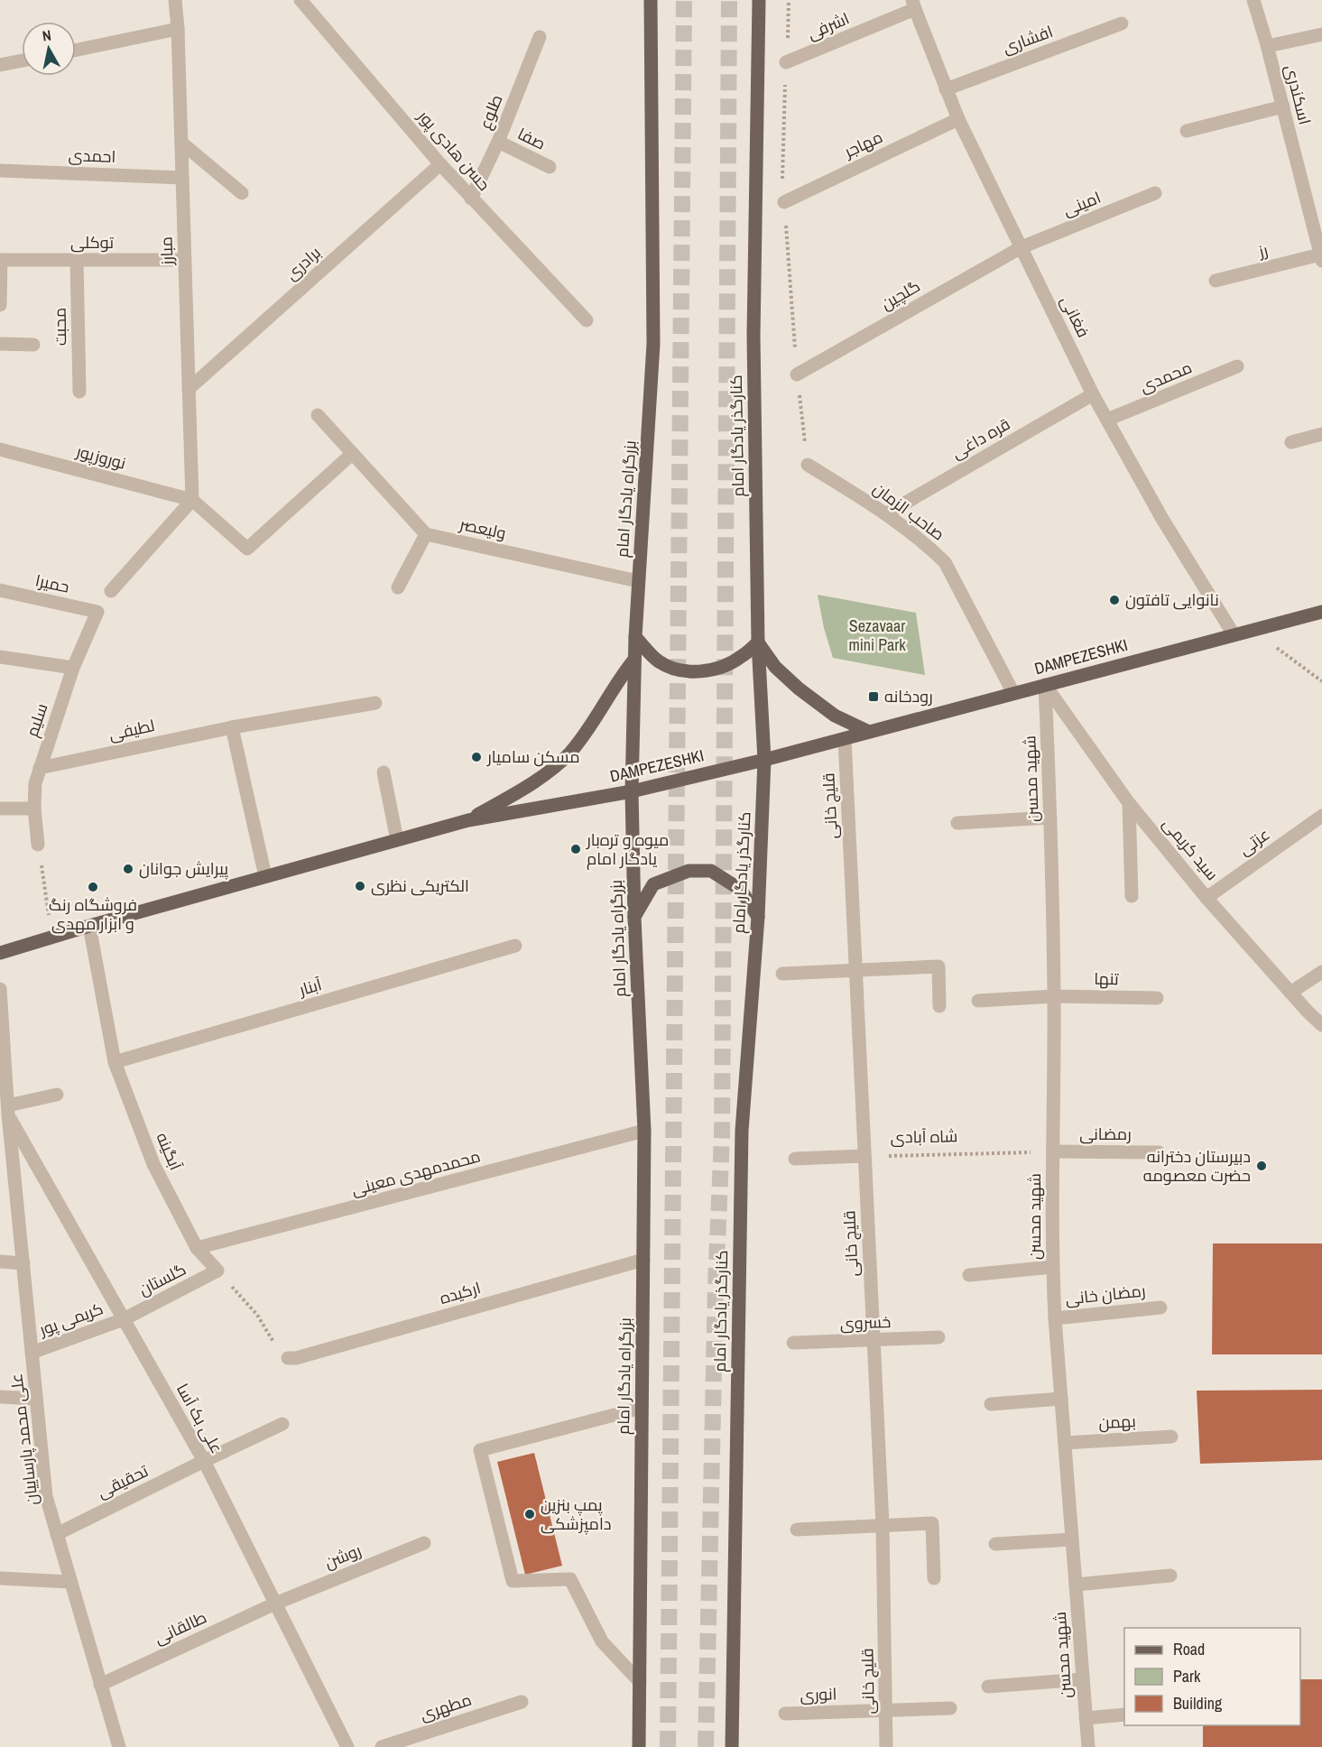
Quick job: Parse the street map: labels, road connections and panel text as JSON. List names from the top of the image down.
{
  "streets": {
    "main road": ["کنارگذر یادگار امام", "بزرگراه یادگار امام", "DAMPEZESHKI"],
    "street": [
      "اشرفی",
      "افشاری",
      "اسکندری",
      "طلوع",
      "صفا",
      "مهاجر",
      "حسن هادی پور",
      "احمدی",
      "امینی",
      "توکلی",
      "مبارز",
      "رز",
      "برادری",
      "گلچین",
      "فغانی",
      "محبت",
      "محمدی",
      "قره داغی",
      "نوروزپور",
      "صاحب الزمان",
      "ولیعصر",
      "حمیرا",
      "سلیم",
      "لطیفی",
      "شهید محسن",
      "قلیچ خانی",
      "عزتی",
      "سید کریمی",
      "تنها",
      "آبنار",
      "رمضانی",
      "آبگینه",
      "محمدمهدی معینی",
      "گلستان",
      "ارکیده",
      "رمضان خانی",
      "کریمی پور",
      "خسروی",
      "علی بک آسا",
      "بهمن",
      "علی محمد پارساییان",
      "تحقیقی",
      "روشن",
      "طالقانی",
      "انوری",
      "مطهری"
    ],
    "path": ["شاه آبادی"]
  },
  "crossings": [
    ["اشرفی", "فغانی"],
    ["افشاری", "فغانی"],
    ["اسکندری", "رز"],
    ["طلوع", "صفا"],
    ["طلوع", "حسن هادی پور"],
    ["مهاجر", "فغانی"],
    ["حسن هادی پور", "برادری"],
    ["احمدی", "مبارز"],
    ["امینی", "گلچین"],
    ["امینی", "فغانی"],
    ["توکلی", "مبارز"],
    ["توکلی", "محبت"],
    ["مبارز", "برادری"],
    ["مبارز", "نوروزپور"],
    ["گلچین", "فغانی"],
    ["فغانی", "محمدی"],
    ["فغانی", "قره داغی"],
    ["فغانی", "DAMPEZESHKI"],
    ["کنارگذر یادگار امام", "DAMPEZESHKI"],
    ["قره داغی", "صاحب الزمان"],
    ["بزرگراه یادگار امام", "ولیعصر"],
    ["بزرگراه یادگار امام", "DAMPEZESHKI"],
    ["بزرگراه یادگار امام", "محمدمهدی معینی"],
    ["بزرگراه یادگار امام", "ارکیده"],
    ["صاحب الزمان", "DAMPEZESHKI"],
    ["حمیرا", "سلیم"],
    ["DAMPEZESHKI", "شهید محسن"],
    ["DAMPEZESHKI", "قلیچ خانی"],
    ["DAMPEZESHKI", "سید کریمی"],
    ["DAMPEZESHKI", "آبگینه"],
    ["سلیم", "لطیفی"],
    ["شهید محسن", "سید کریمی"],
    ["شهید محسن", "تنها"],
    ["شهید محسن", "رمضانی"],
    ["شهید محسن", "شاه آبادی"],
    ["شهید محسن", "رمضان خانی"],
    ["شهید محسن", "بهمن"],
    ["قلیچ خانی", "شاه آبادی"],
    ["قلیچ خانی", "خسروی"],
    ["قلیچ خانی", "انوری"],
    ["عزتی", "سید کریمی"],
    ["آبنار", "آبگینه"],
    ["رمضانی", "شاه آبادی"],
    ["آبگینه", "محمدمهدی معینی"],
    ["آبگینه", "گلستان"],
    ["گلستان", "کریمی پور"],
    ["گلستان", "علی بک آسا"],
    ["کریمی پور", "علی بک آسا"],
    ["کریمی پور", "علی محمد پارساییان"],
    ["علی بک آسا", "علی محمد پارساییان"],
    ["علی بک آسا", "تحقیقی"],
    ["علی بک آسا", "روشن"],
    ["علی بک آسا", "طالقانی"],
    ["علی محمد پارساییان", "تحقیقی"],
    ["علی محمد پارساییان", "طالقانی"],
    ["روشن", "طالقانی"]
  ],
  "parks": ["Sezavaar mini Park"],
  "places": {
    "other": [
      "نانوایی تافتون",
      "مسکن سامیار",
      "میوه و تره‌بار یادگار امام",
      "پیرایش جوانان",
      "الکتریکی نظری",
      "فروشگاه رنگ و ابزار مهدی",
      "دبیرستان دخترانه حضرت معصومه",
      "پمپ بنزین دامپزشکی"
    ],
    "transit": ["رودخانه"]
  },
  "legend": ["Road", "Park", "Building"],
  "north": "top"
}
